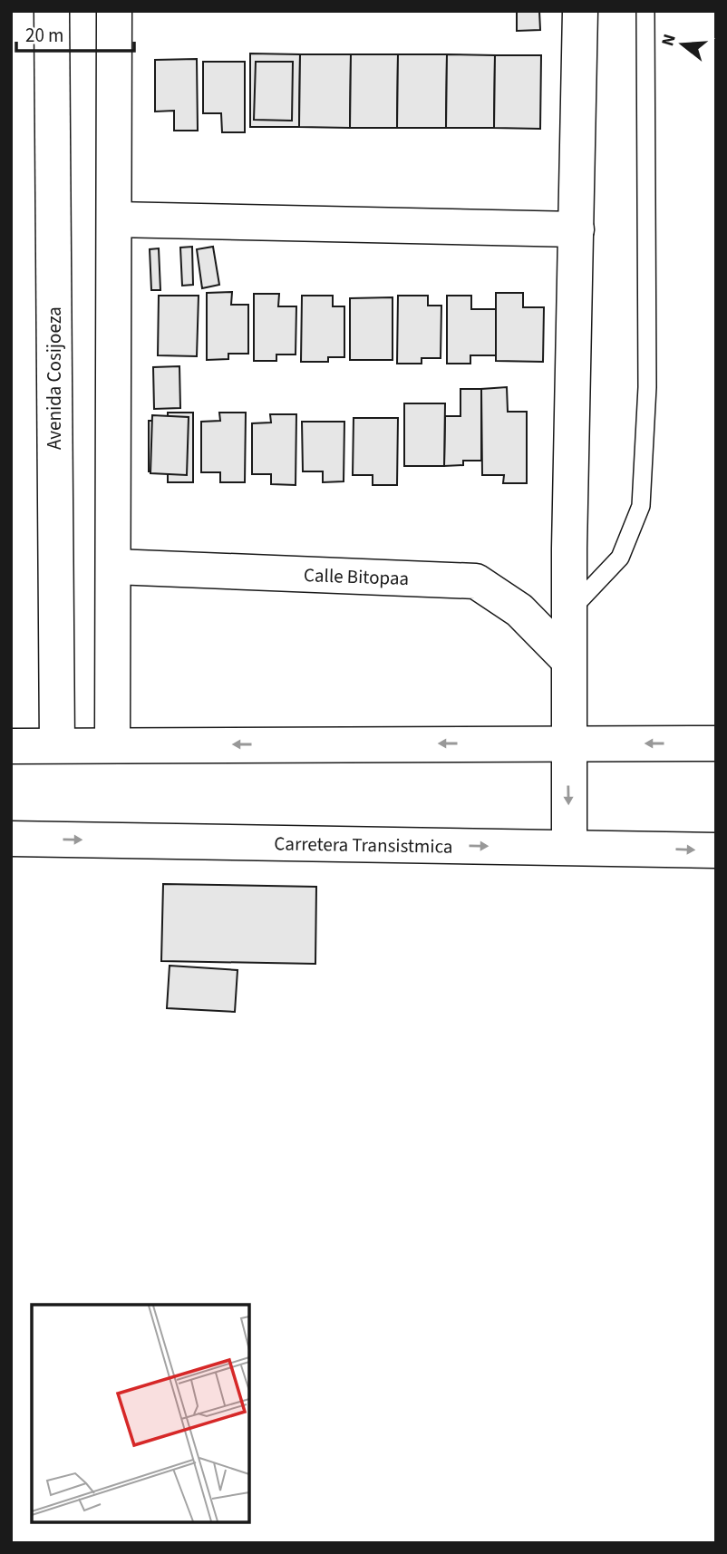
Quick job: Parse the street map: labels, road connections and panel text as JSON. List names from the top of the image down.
{
  "streets": {
    "street": ["Avenida Cosijoeza", "Calle Bitopaa", "Carretera Transistmica"]
  },
  "scale_bar": "20 m",
  "north": "left"
}
